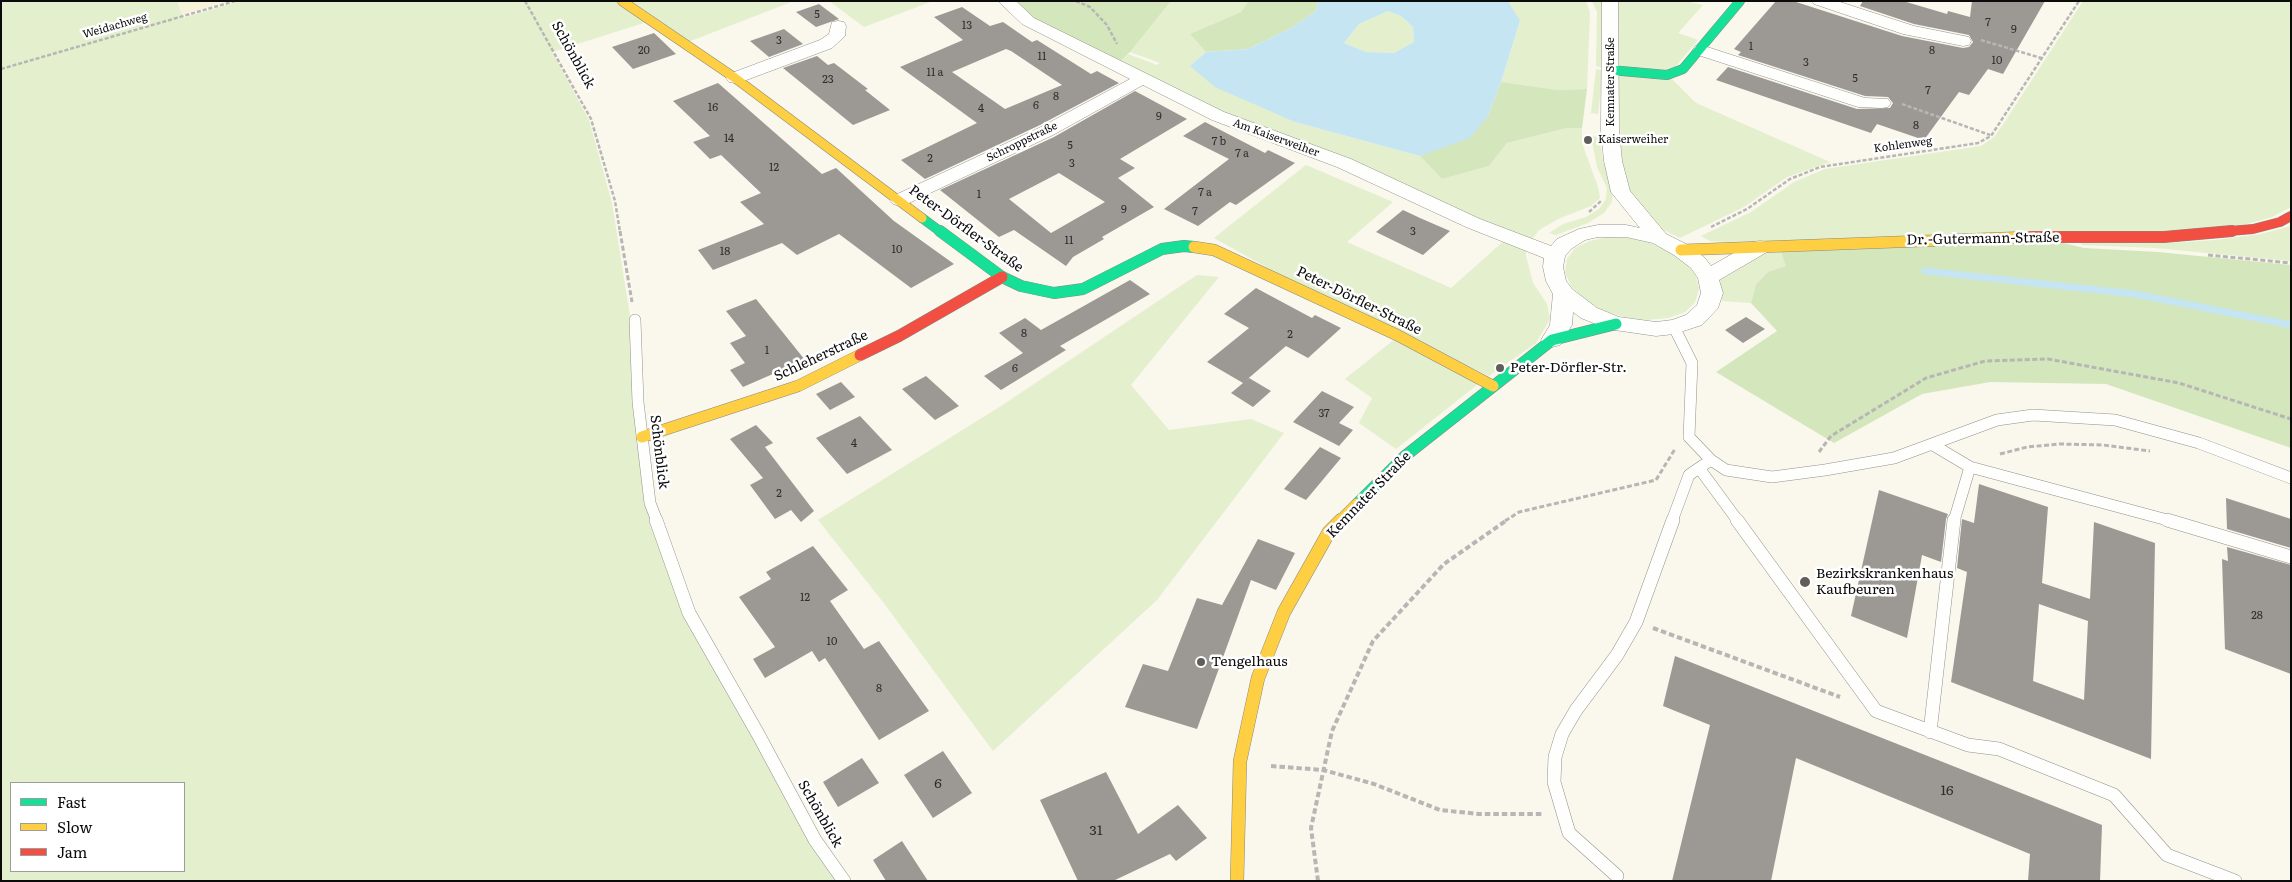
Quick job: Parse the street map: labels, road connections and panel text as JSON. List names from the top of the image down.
{
  "streets": {
    "street": [
      "Kemnater Straße",
      "Am Kaiserweiher",
      "Schroppstraße",
      "Peter-Dörfler-Straße",
      "Dr.-Gutermann-Straße",
      "Schleherstraße"
    ],
    "lane": ["Schönblick"],
    "path": ["Weidachweg", "Kohlenweg"]
  },
  "crossings": [
    ["Schönblick", "Schleherstraße"],
    ["Kemnater Straße", "Am Kaiserweiher"],
    ["Kemnater Straße", "Kohlenweg"],
    ["Kemnater Straße", "Peter-Dörfler-Straße"],
    ["Kemnater Straße", "Dr.-Gutermann-Straße"],
    ["Am Kaiserweiher", "Schroppstraße"],
    ["Am Kaiserweiher", "Kohlenweg"],
    ["Am Kaiserweiher", "Dr.-Gutermann-Straße"],
    ["Schroppstraße", "Peter-Dörfler-Straße"],
    ["Kohlenweg", "Dr.-Gutermann-Straße"],
    ["Peter-Dörfler-Straße", "Schleherstraße"]
  ],
  "places": [
    "Kaiserweiher",
    "Peter-Dörfler-Str.",
    "Bezirkskrankenhaus Kaufbeuren",
    "Tengelhaus"
  ],
  "house_numbers": [
    "5",
    "7",
    "13",
    "9",
    "3",
    "1",
    "20",
    "8",
    "11",
    "10",
    "3",
    "11 a",
    "5",
    "23",
    "7",
    "8",
    "6",
    "16",
    "4",
    "9",
    "8",
    "14",
    "7 b",
    "5",
    "7 a",
    "2",
    "3",
    "12",
    "7 a",
    "1",
    "9",
    "7",
    "3",
    "11",
    "10",
    "18",
    "8",
    "2",
    "1",
    "6",
    "37",
    "4",
    "2",
    "12",
    "28",
    "10",
    "8",
    "6",
    "16",
    "31"
  ],
  "legend": ["Fast", "Slow", "Jam"]
}
